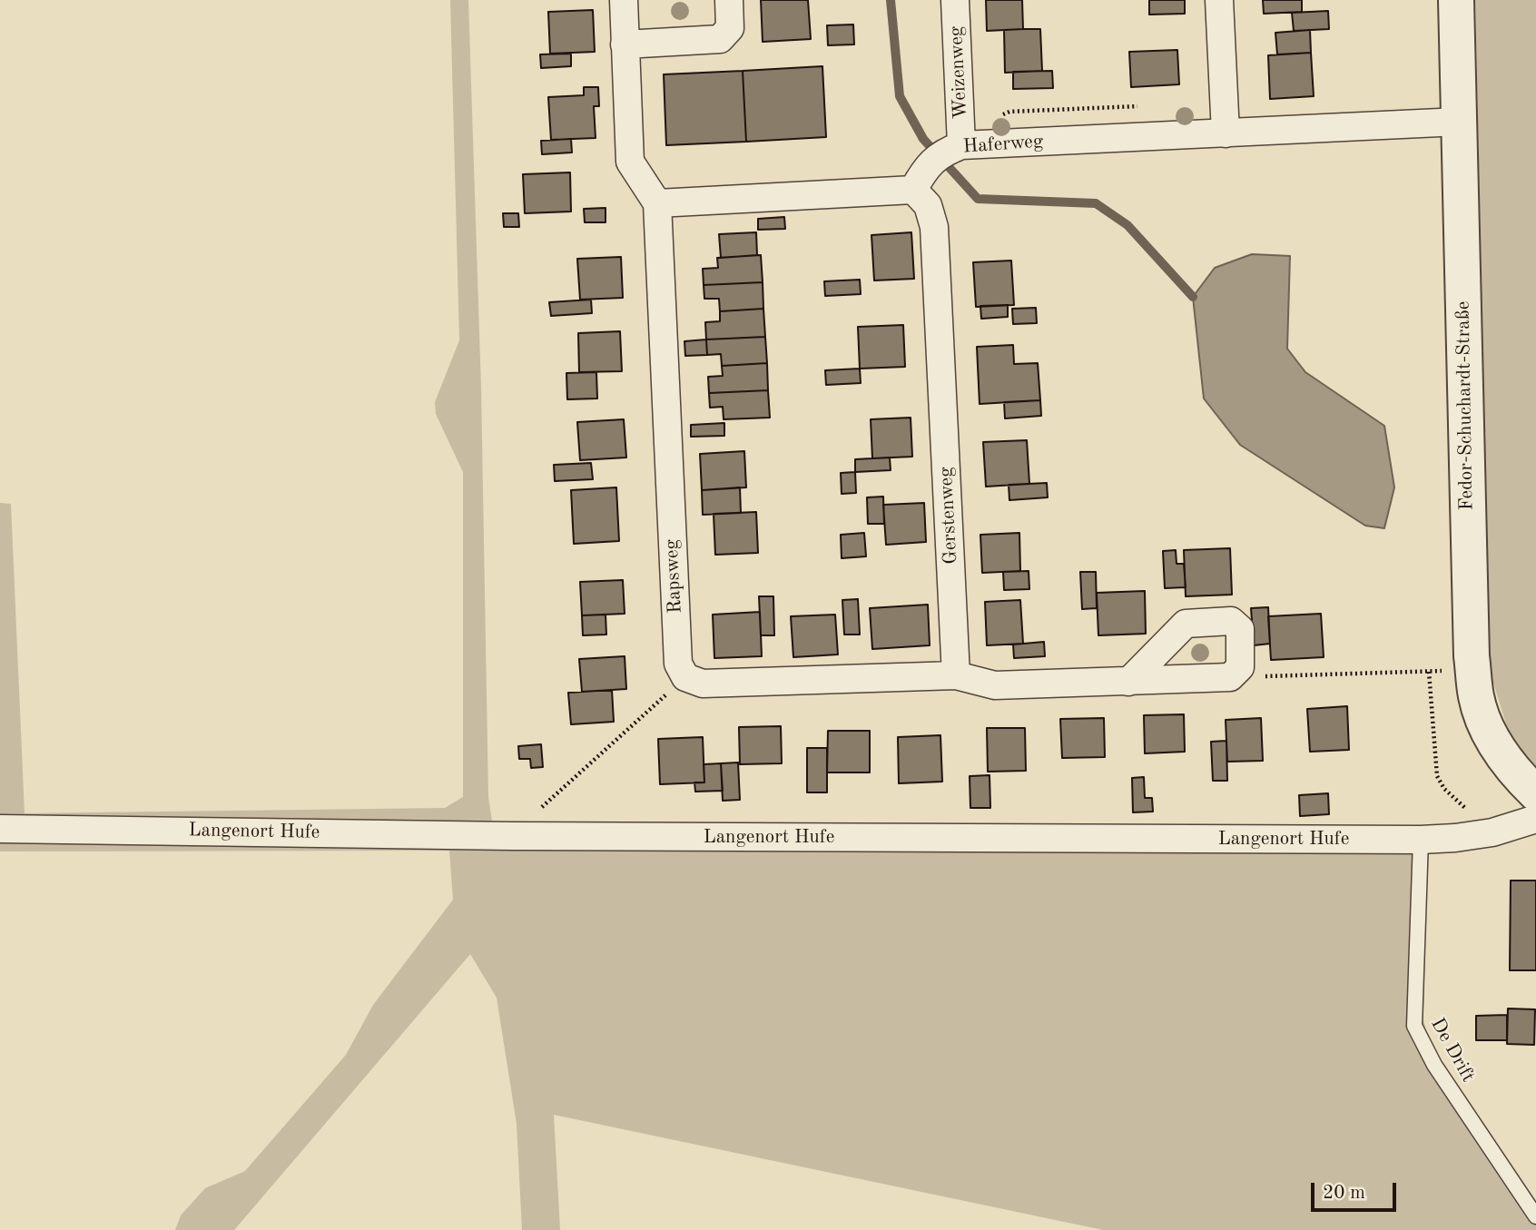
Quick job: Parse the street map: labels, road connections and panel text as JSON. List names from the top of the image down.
{
  "streets": {
    "street": [
      "Weizenweg",
      "Haferweg",
      "Fedor-Schuchardt-Straße",
      "Gerstenweg",
      "Rapsweg",
      "Langenort Hufe"
    ],
    "lane": ["De Drift"]
  },
  "crossings": [
    ["Weizenweg", "Haferweg"],
    ["Haferweg", "Fedor-Schuchardt-Straße"],
    ["Haferweg", "Gerstenweg"],
    ["Langenort Hufe", "De Drift"]
  ],
  "scale_bar": "20 m"
}
